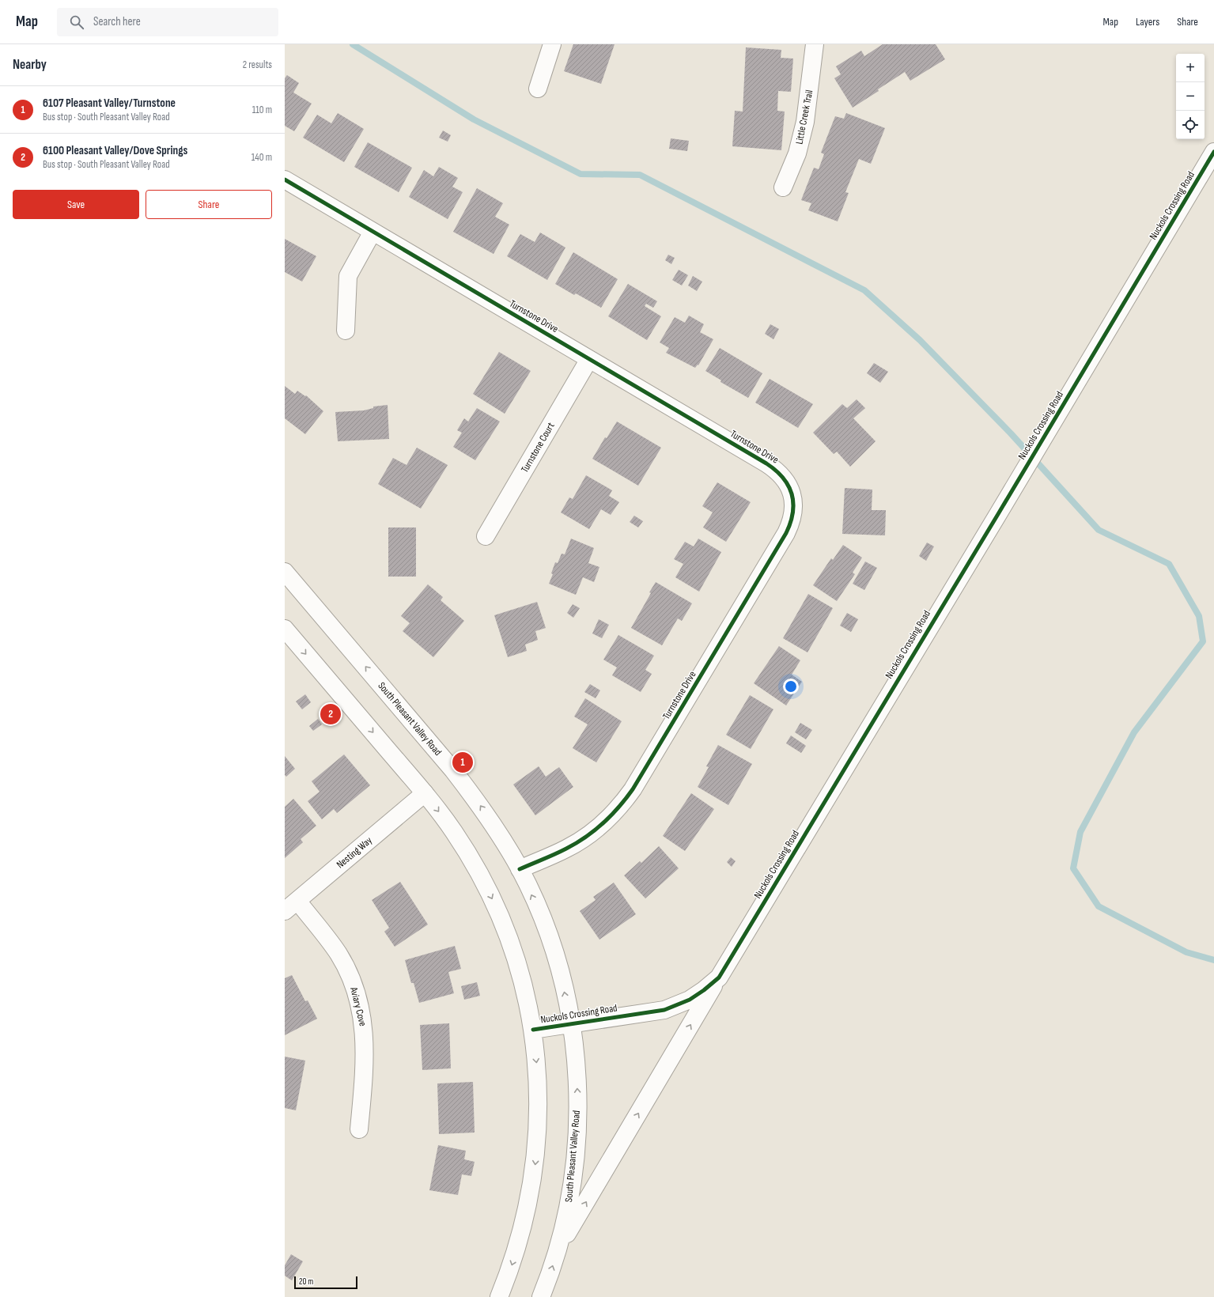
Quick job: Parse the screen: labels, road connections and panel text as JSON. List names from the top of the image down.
{
  "streets": {
    "street": [
      "Little Creek Trail",
      "Nuckols Crossing Road",
      "Turnstone Drive",
      "Turnstone Court",
      "South Pleasant Valley Road",
      "Nesting Way",
      "Aviary Cove"
    ]
  },
  "crossings": [
    ["Nuckols Crossing Road", "South Pleasant Valley Road"],
    ["Turnstone Drive", "Turnstone Court"],
    ["Turnstone Drive", "South Pleasant Valley Road"],
    ["Nesting Way", "Aviary Cove"]
  ],
  "scale_bar": "20 m",
  "page": {
    "header": "Map",
    "search": "Search here",
    "nav": ["Map", "Layers", "Share"],
    "heading": ["Nearby", "2 results"],
    "map_buttons": ["+", "−"],
    "list": [
      {
        "mark": "1",
        "name": "6107 Pleasant Valley/Turnstone",
        "note": "Bus stop · South Pleasant Valley Road",
        "value": "110 m"
      },
      {
        "mark": "2",
        "name": "6100 Pleasant Valley/Dove Springs",
        "note": "Bus stop · South Pleasant Valley Road",
        "value": "140 m"
      }
    ],
    "buttons": ["Save", "Share"],
    "pins": ["2", "1"],
    "scale": "20 m"
  }
}
